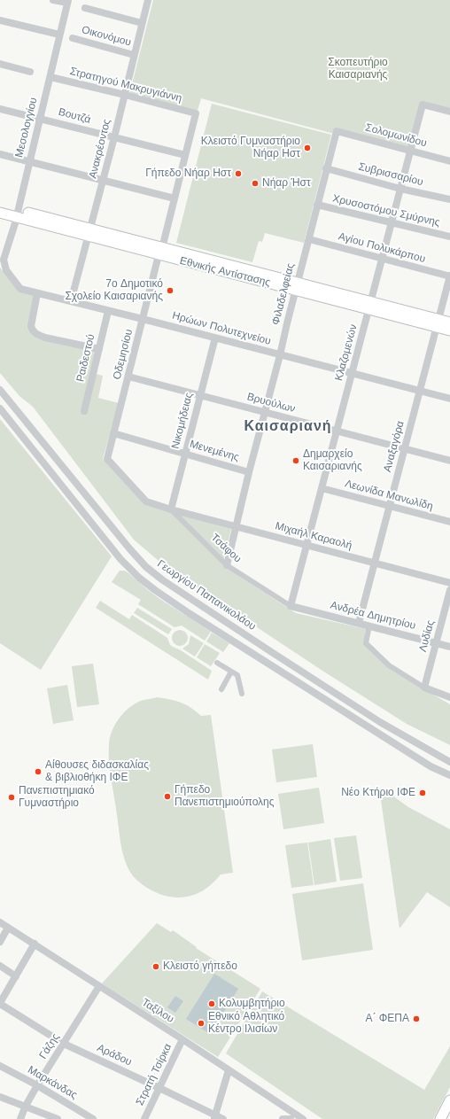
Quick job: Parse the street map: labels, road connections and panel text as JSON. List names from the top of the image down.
{
  "streets": {
    "main road": ["Εθνικής Αντίστασης"],
    "street": [
      "Οικονόμου",
      "Στρατηγού Μακρυγιάννη",
      "Βουτζά",
      "Μεσολογγίου",
      "Σολομωνίδου",
      "Ανακρέοντος",
      "Συβρισσαρίου",
      "Χρυσοστόμου Σμύρνης",
      "Αγίου Πολυκάρπου",
      "Φιλαδελφείας",
      "Ηρώων Πολυτεχνείου",
      "Κλαζομενών",
      "Οδεμησίου",
      "Ραιδεστού",
      "Βρυούλων",
      "Νικομήδειας",
      "Αναξαγόρα",
      "Μενεμένης",
      "Λεωνίδα Μανωλίδη",
      "Μιχαήλ Καραολή",
      "Τσάφου",
      "Γεωργίου Παπανικολάου",
      "Ανδρέα Δημητρίου",
      "Λυδίας",
      "Ταξίλου",
      "Γάζης",
      "Αράδου",
      "Στρατή Τσίρκα",
      "Μαρκάνδας"
    ]
  },
  "crossings": [
    ["Οικονόμου", "Ανακρέοντος"],
    ["Στρατηγού Μακρυγιάννη", "Μεσολογγίου"],
    ["Στρατηγού Μακρυγιάννη", "Ανακρέοντος"],
    ["Στρατηγού Μακρυγιάννη", "Οδεμησίου"],
    ["Βουτζά", "Μεσολογγίου"],
    ["Βουτζά", "Ανακρέοντος"],
    ["Βουτζά", "Οδεμησίου"],
    ["Μεσολογγίου", "Εθνικής Αντίστασης"],
    ["Μεσολογγίου", "Ηρώων Πολυτεχνείου"],
    ["Σολομωνίδου", "Φιλαδελφείας"],
    ["Σολομωνίδου", "Κλαζομενών"],
    ["Ανακρέοντος", "Εθνικής Αντίστασης"],
    ["Ανακρέοντος", "Ηρώων Πολυτεχνείου"],
    ["Συβρισσαρίου", "Φιλαδελφείας"],
    ["Συβρισσαρίου", "Κλαζομενών"],
    ["Χρυσοστόμου Σμύρνης", "Φιλαδελφείας"],
    ["Χρυσοστόμου Σμύρνης", "Κλαζομενών"],
    ["Αγίου Πολυκάρπου", "Φιλαδελφείας"],
    ["Αγίου Πολυκάρπου", "Κλαζομενών"],
    ["Αγίου Πολυκάρπου", "Αναξαγόρα"],
    ["Εθνικής Αντίστασης", "Φιλαδελφείας"],
    ["Εθνικής Αντίστασης", "Κλαζομενών"],
    ["Εθνικής Αντίστασης", "Οδεμησίου"],
    ["Εθνικής Αντίστασης", "Αναξαγόρα"],
    ["Φιλαδελφείας", "Ηρώων Πολυτεχνείου"],
    ["Φιλαδελφείας", "Βρυούλων"],
    ["Φιλαδελφείας", "Μενεμένης"],
    ["Φιλαδελφείας", "Μιχαήλ Καραολή"],
    ["Φιλαδελφείας", "Τσάφου"],
    ["Ηρώων Πολυτεχνείου", "Κλαζομενών"],
    ["Ηρώων Πολυτεχνείου", "Οδεμησίου"],
    ["Ηρώων Πολυτεχνείου", "Ραιδεστού"],
    ["Ηρώων Πολυτεχνείου", "Νικομήδειας"],
    ["Ηρώων Πολυτεχνείου", "Αναξαγόρα"],
    ["Κλαζομενών", "Βρυούλων"],
    ["Κλαζομενών", "Λεωνίδα Μανωλίδη"],
    ["Κλαζομενών", "Μιχαήλ Καραολή"],
    ["Κλαζομενών", "Τσάφου"],
    ["Κλαζομενών", "Ανδρέα Δημητρίου"],
    ["Οδεμησίου", "Βρυούλων"],
    ["Οδεμησίου", "Μενεμένης"],
    ["Οδεμησίου", "Μιχαήλ Καραολή"],
    ["Βρυούλων", "Νικομήδειας"],
    ["Βρυούλων", "Αναξαγόρα"],
    ["Νικομήδειας", "Μενεμένης"],
    ["Νικομήδειας", "Μιχαήλ Καραολή"],
    ["Νικομήδειας", "Τσάφου"],
    ["Αναξαγόρα", "Λεωνίδα Μανωλίδη"],
    ["Αναξαγόρα", "Μιχαήλ Καραολή"],
    ["Αναξαγόρα", "Ανδρέα Δημητρίου"],
    ["Μιχαήλ Καραολή", "Τσάφου"],
    ["Τσάφου", "Ανδρέα Δημητρίου"],
    ["Ανδρέα Δημητρίου", "Λυδίας"],
    ["Ταξίλου", "Γάζης"],
    ["Ταξίλου", "Στρατή Τσίρκα"],
    ["Γάζης", "Αράδου"],
    ["Γάζης", "Μαρκάνδας"],
    ["Αράδου", "Στρατή Τσίρκα"]
  ],
  "districts": ["Καισαριανή"],
  "parks": ["Σκοπευτήριο Καισαριανής"],
  "places": [
    "Κλειστό Γυμναστήριο Νήαρ Ηστ",
    "Γήπεδο Νήαρ Ηστ",
    "Νήαρ Ήστ",
    "7ο Δημοτικό Σχολείο Καισαριανής",
    "Δημαρχείο Καισαριανής",
    "Αίθουσες διδασκαλίας & βιβλιοθήκη ΙΦΕ",
    "Νέο Κτήριο ΙΦΕ",
    "Γήπεδο Πανεπιστημιούπολης",
    "Πανεπιστημιακό Γυμναστήριο",
    "Κλειστό γήπεδο",
    "Κολυμβητήριο",
    "Α΄ ΦΕΠΑ",
    "Εθνικό Αθλητικό Κέντρο Ιλισίων"
  ]
}
